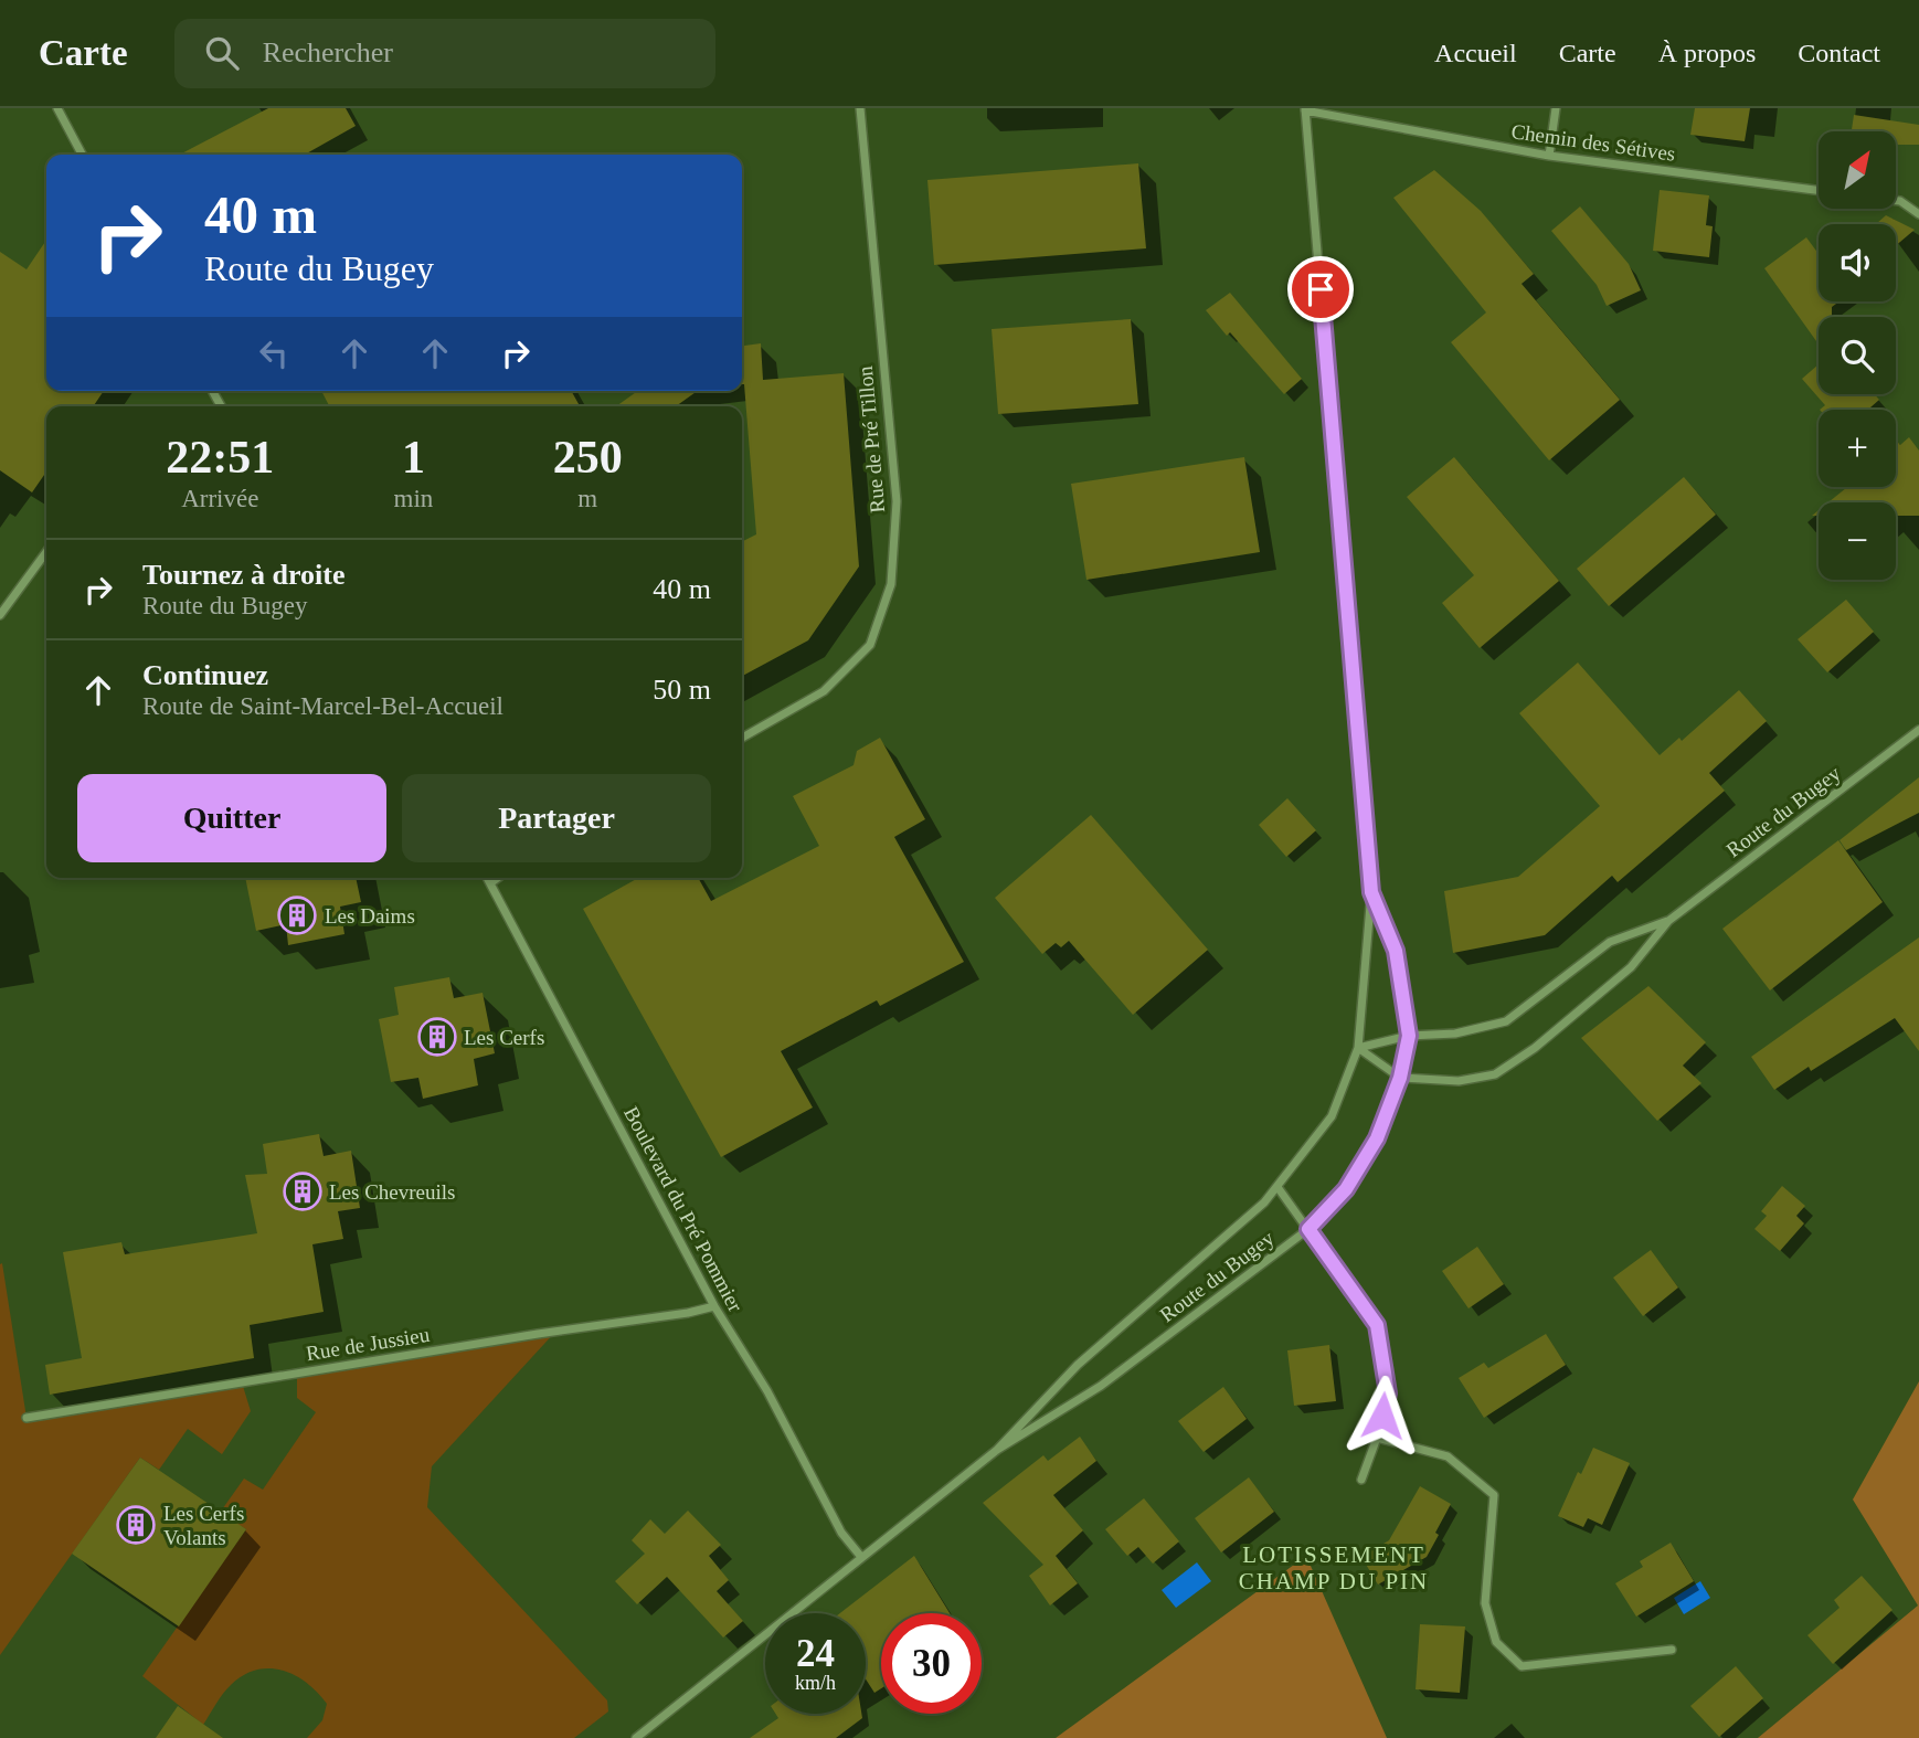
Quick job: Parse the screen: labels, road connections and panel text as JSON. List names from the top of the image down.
{
  "streets": {
    "street": [
      "Chemin des Sétives",
      "Rue de Pré Tillon",
      "Route du Bugey",
      "Boulevard du Pré Pommier",
      "Rue de Jussieu"
    ]
  },
  "crossings": [
    ["Route du Bugey", "Boulevard du Pré Pommier"],
    ["Boulevard du Pré Pommier", "Rue de Jussieu"]
  ],
  "districts": ["LOTISSEMENT CHAMP DU PIN"],
  "places": {
    "building": [
      "Les Daims",
      "Les Cerfs",
      "Les Chevreuils",
      "Les Cerfs Volants"
    ]
  },
  "north": "top right",
  "page": {
    "header": "Carte",
    "search": "Rechercher",
    "nav": [
      "Accueil",
      "Carte",
      "À propos",
      "Contact"
    ],
    "map_buttons": ["+", "−"],
    "turn": ["40 m", "Route du Bugey"],
    "eta": [
      "22:51",
      "Arrivée",
      "1",
      "min",
      "250",
      "m"
    ],
    "list": [
      {
        "name": "Tournez à droite",
        "note": "Route du Bugey",
        "value": "40 m"
      },
      {
        "name": "Continuez",
        "note": "Route de Saint-Marcel-Bel-Accueil",
        "value": "50 m"
      }
    ],
    "buttons": ["Quitter", "Partager"],
    "speed": "24 km/h",
    "limit": "30"
  }
}
